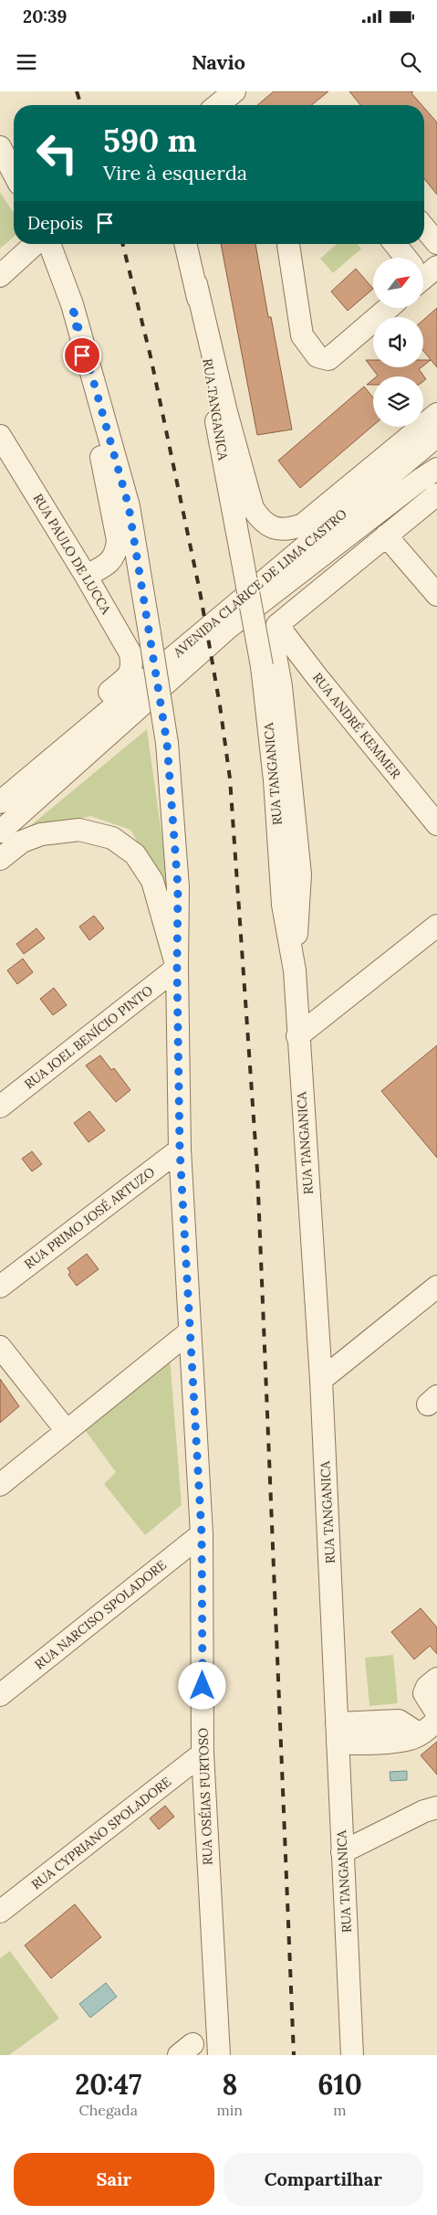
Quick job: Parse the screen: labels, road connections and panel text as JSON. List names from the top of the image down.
{
  "streets": {
    "street": [
      "RUA TANGANICA",
      "RUA PAULO DE LUCCA",
      "AVENIDA CLARICE DE LIMA CASTRO",
      "RUA ANDRÉ KEMMER",
      "RUA JOEL BENÍCIO PINTO",
      "RUA PRIMO JOSÉ ARTUZO",
      "RUA NARCISO SPOLADORE",
      "RUA OSÉIAS FURTOSO",
      "RUA CYPRIANO SPOLADORE"
    ]
  },
  "crossings": [
    ["RUA JOEL BENÍCIO PINTO", "RUA OSÉIAS FURTOSO"],
    ["RUA PRIMO JOSÉ ARTUZO", "RUA OSÉIAS FURTOSO"],
    ["RUA NARCISO SPOLADORE", "RUA OSÉIAS FURTOSO"],
    ["RUA OSÉIAS FURTOSO", "RUA CYPRIANO SPOLADORE"]
  ],
  "north": "top right",
  "page": {
    "status": "20:39",
    "header": "Navio",
    "turn": ["590 m", "Vire à esquerda"],
    "then": "Depois",
    "eta": [
      "20:47",
      "Chegada",
      "8",
      "min",
      "610",
      "m"
    ],
    "buttons": ["Sair", "Compartilhar"]
  }
}
